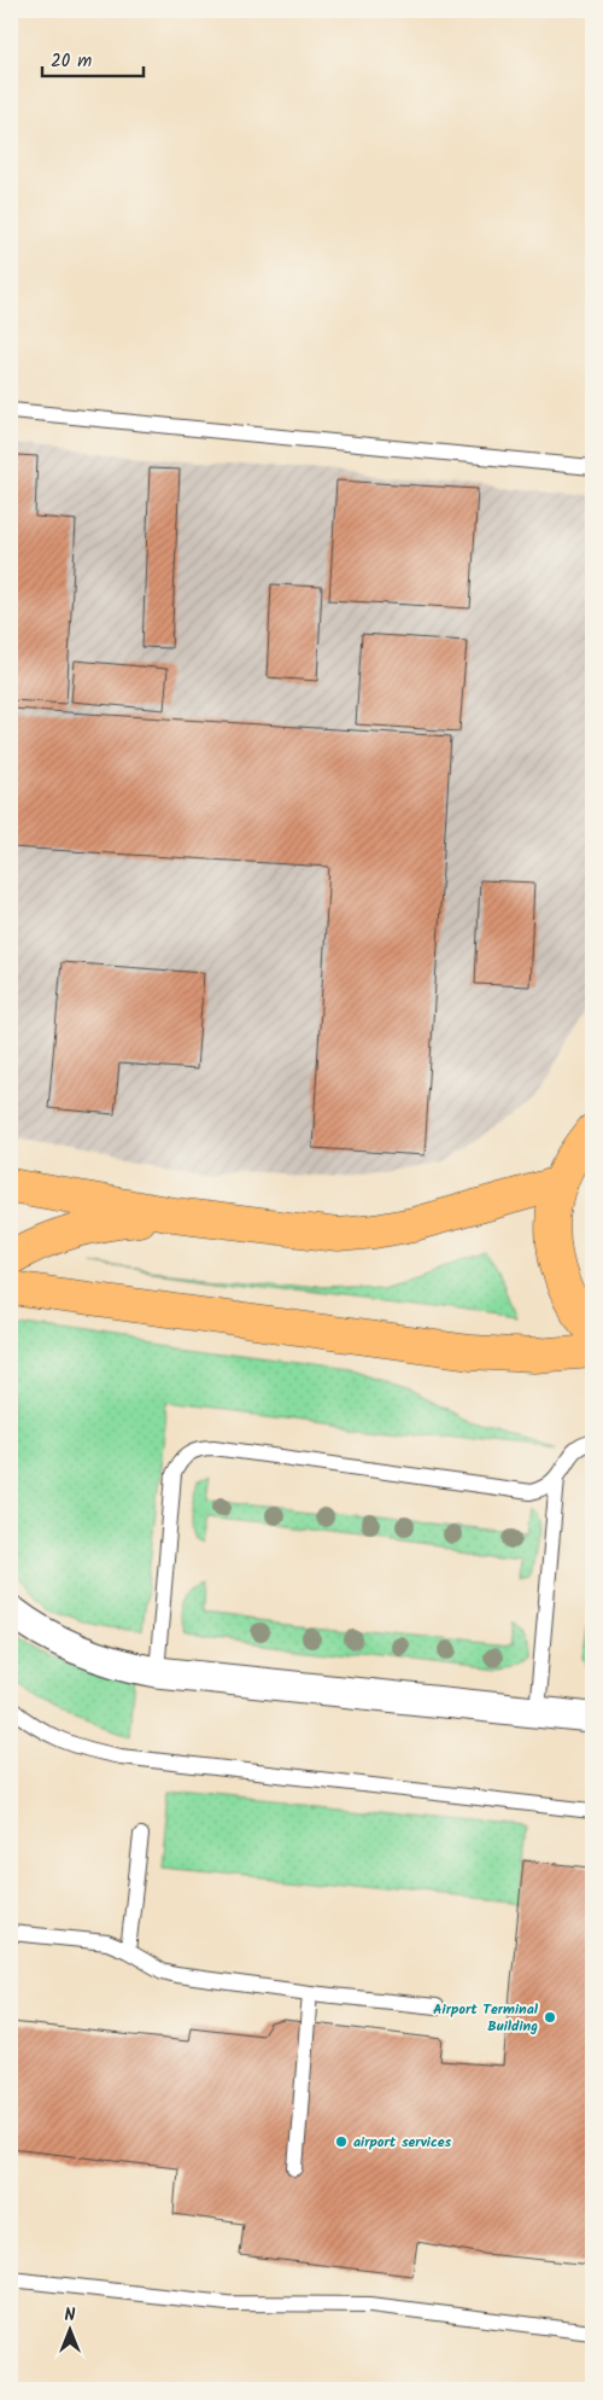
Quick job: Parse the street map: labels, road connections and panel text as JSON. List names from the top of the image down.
{
  "places": ["Airport Terminal Building", "airport services"],
  "scale_bar": "20 m",
  "north": "top"
}
